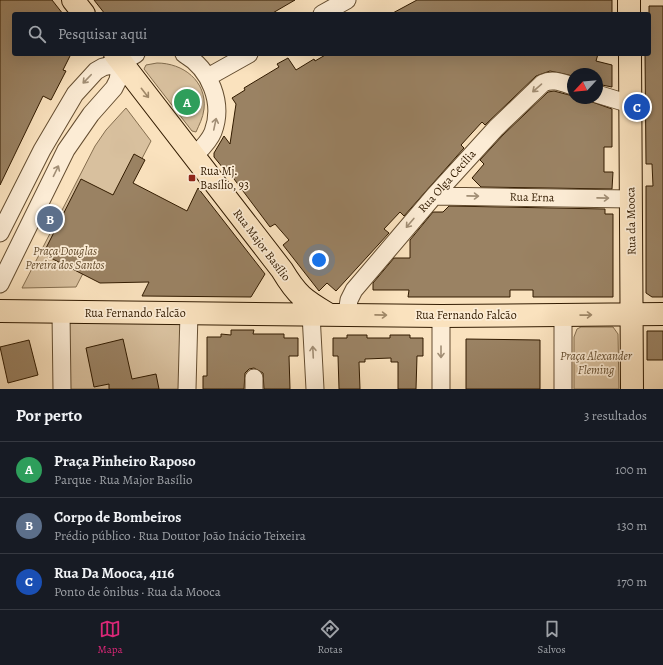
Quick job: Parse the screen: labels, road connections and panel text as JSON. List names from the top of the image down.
{
  "streets": {
    "main road": ["Rua da Mooca", "Rua Major Basílio", "Rua Fernando Falcão"],
    "street": ["Rua Olga Cecília", "Rua Erna"]
  },
  "crossings": [
    ["Rua Olga Cecília", "Rua Erna"],
    ["Rua Olga Cecília", "Rua Major Basílio"],
    ["Rua Olga Cecília", "Rua Fernando Falcão"],
    ["Rua Erna", "Rua da Mooca"],
    ["Rua da Mooca", "Rua Fernando Falcão"],
    ["Rua Major Basílio", "Rua Fernando Falcão"]
  ],
  "one_way": ["Rua Erna", "Rua Major Basílio"],
  "parks": ["Praça Douglas Pereira dos Santos", "Praça Alexander Fleming"],
  "places": {
    "transit": ["Rua Mj. Basílio, 93"]
  },
  "north": "bottom left",
  "page": {
    "search": "Pesquisar aqui",
    "pins": ["A", "C", "B"],
    "heading": ["Por perto", "3 resultados"],
    "list": [
      {
        "mark": "A",
        "name": "Praça Pinheiro Raposo",
        "note": "Parque · Rua Major Basílio",
        "value": "100 m"
      },
      {
        "mark": "B",
        "name": "Corpo de Bombeiros",
        "note": "Prédio público · Rua Doutor João Inácio Teixeira",
        "value": "130 m"
      },
      {
        "mark": "C",
        "name": "Rua Da Mooca, 4116",
        "note": "Ponto de ônibus · Rua da Mooca",
        "value": "170 m"
      }
    ],
    "nav": ["Mapa", "Rotas", "Salvos"]
  }
}
